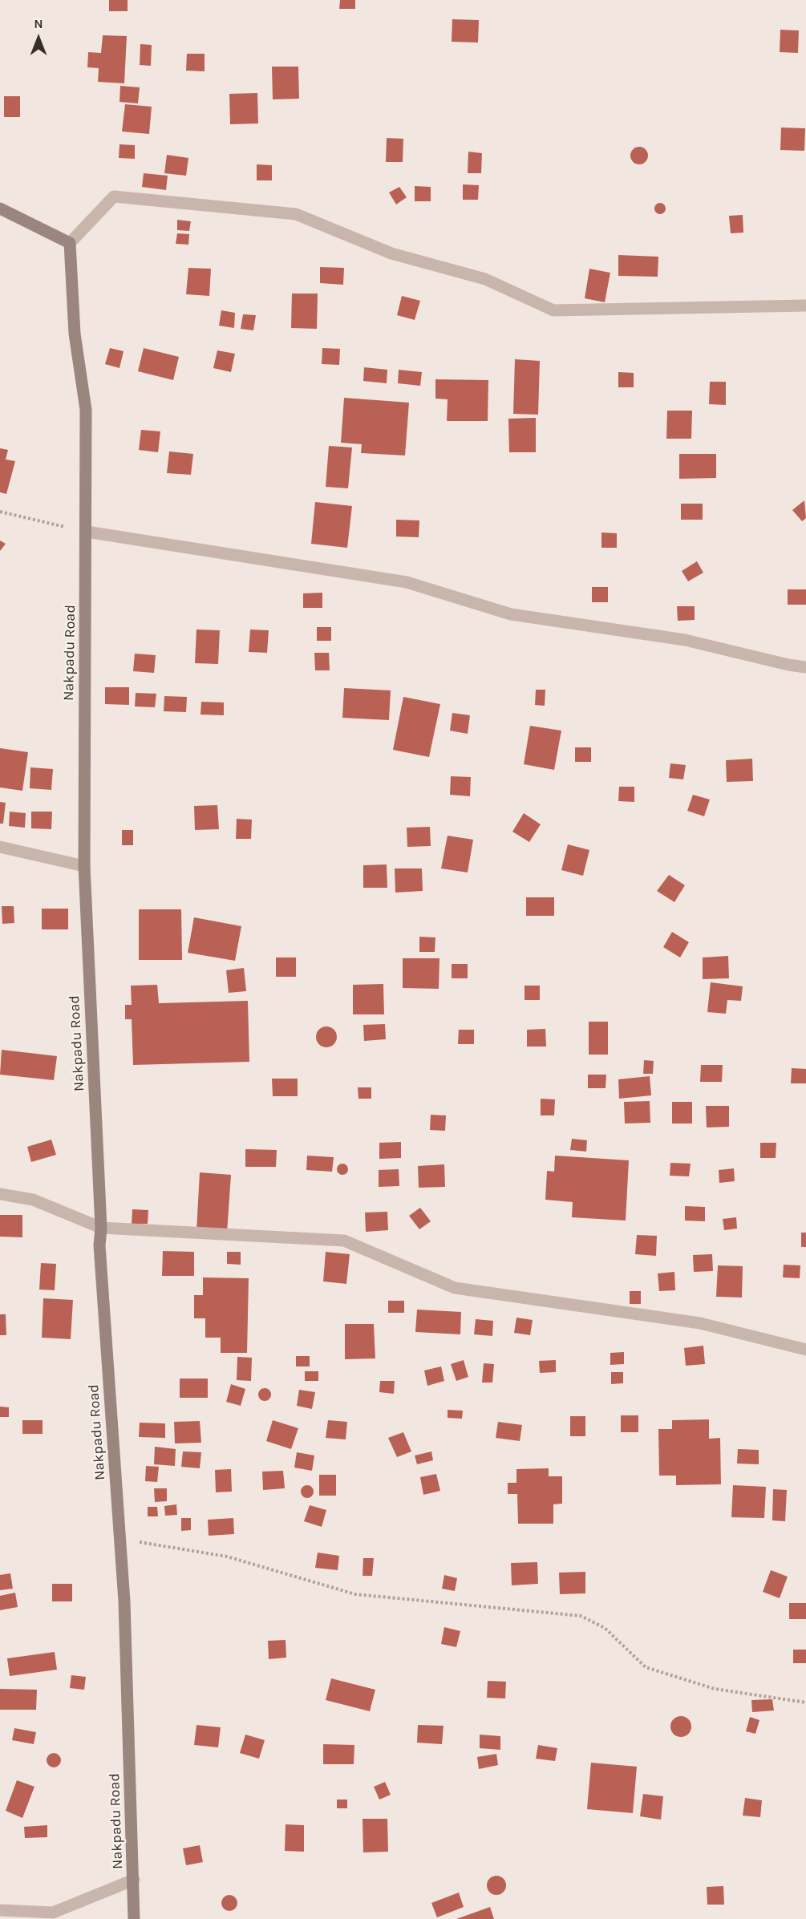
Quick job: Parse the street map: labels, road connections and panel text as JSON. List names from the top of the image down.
{
  "streets": {
    "street": ["Nakpadu Road"]
  },
  "north": "top"
}
